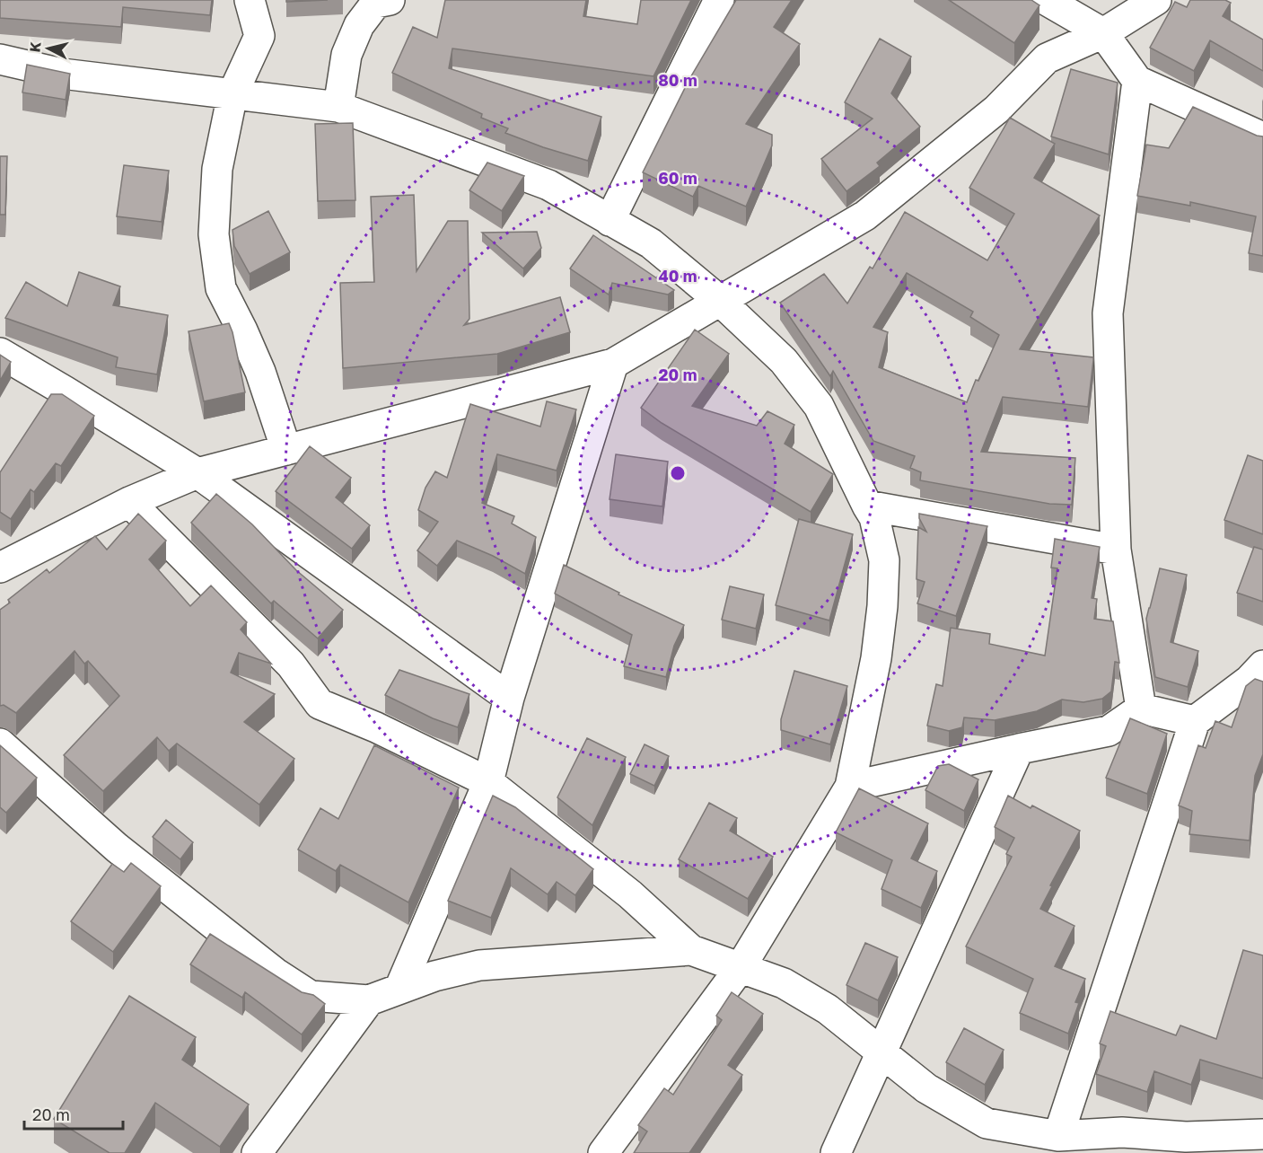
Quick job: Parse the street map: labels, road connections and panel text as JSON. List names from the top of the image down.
{
  "scale_bar": "20 m",
  "north": "left",
  "rings": [
    "80 m",
    "60 m",
    "40 m",
    "20 m"
  ]
}
